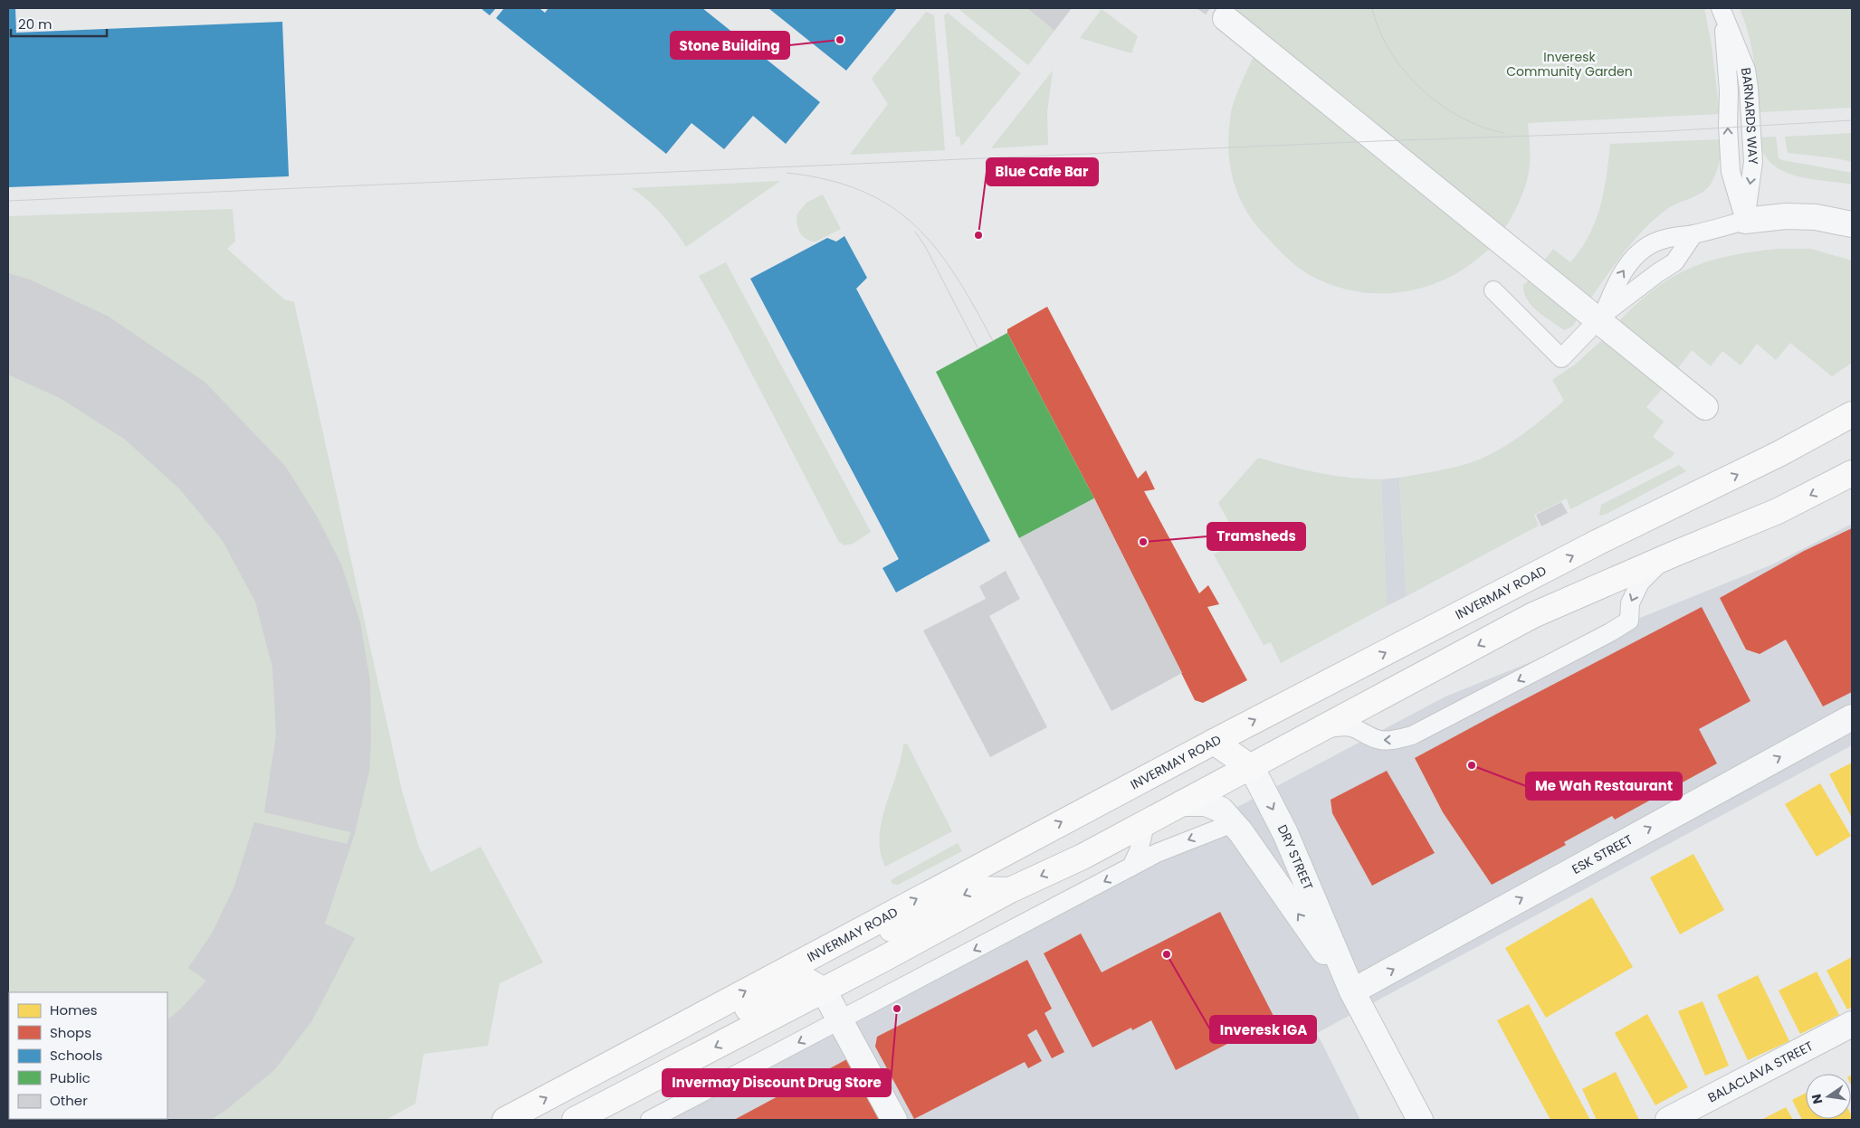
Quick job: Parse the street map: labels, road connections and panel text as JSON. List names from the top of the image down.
{
  "streets": {
    "main road": ["INVERMAY ROAD", "DRY STREET"],
    "street": ["ESK STREET", "BALACLAVA STREET"],
    "lane": ["BARNARDS WAY"]
  },
  "crossings": [
    ["INVERMAY ROAD", "DRY STREET"],
    ["ESK STREET", "DRY STREET"]
  ],
  "one_way": ["ESK STREET"],
  "parks": ["Inveresk Community Garden"],
  "places": [
    "Stone Building",
    "Blue Cafe Bar",
    "Tramsheds",
    "Me Wah Restaurant",
    "Inveresk IGA",
    "Invermay Discount Drug Store"
  ],
  "legend": [
    "Homes",
    "Shops",
    "Schools",
    "Public",
    "Other"
  ],
  "scale_bar": "20 m",
  "north": "left"
}
